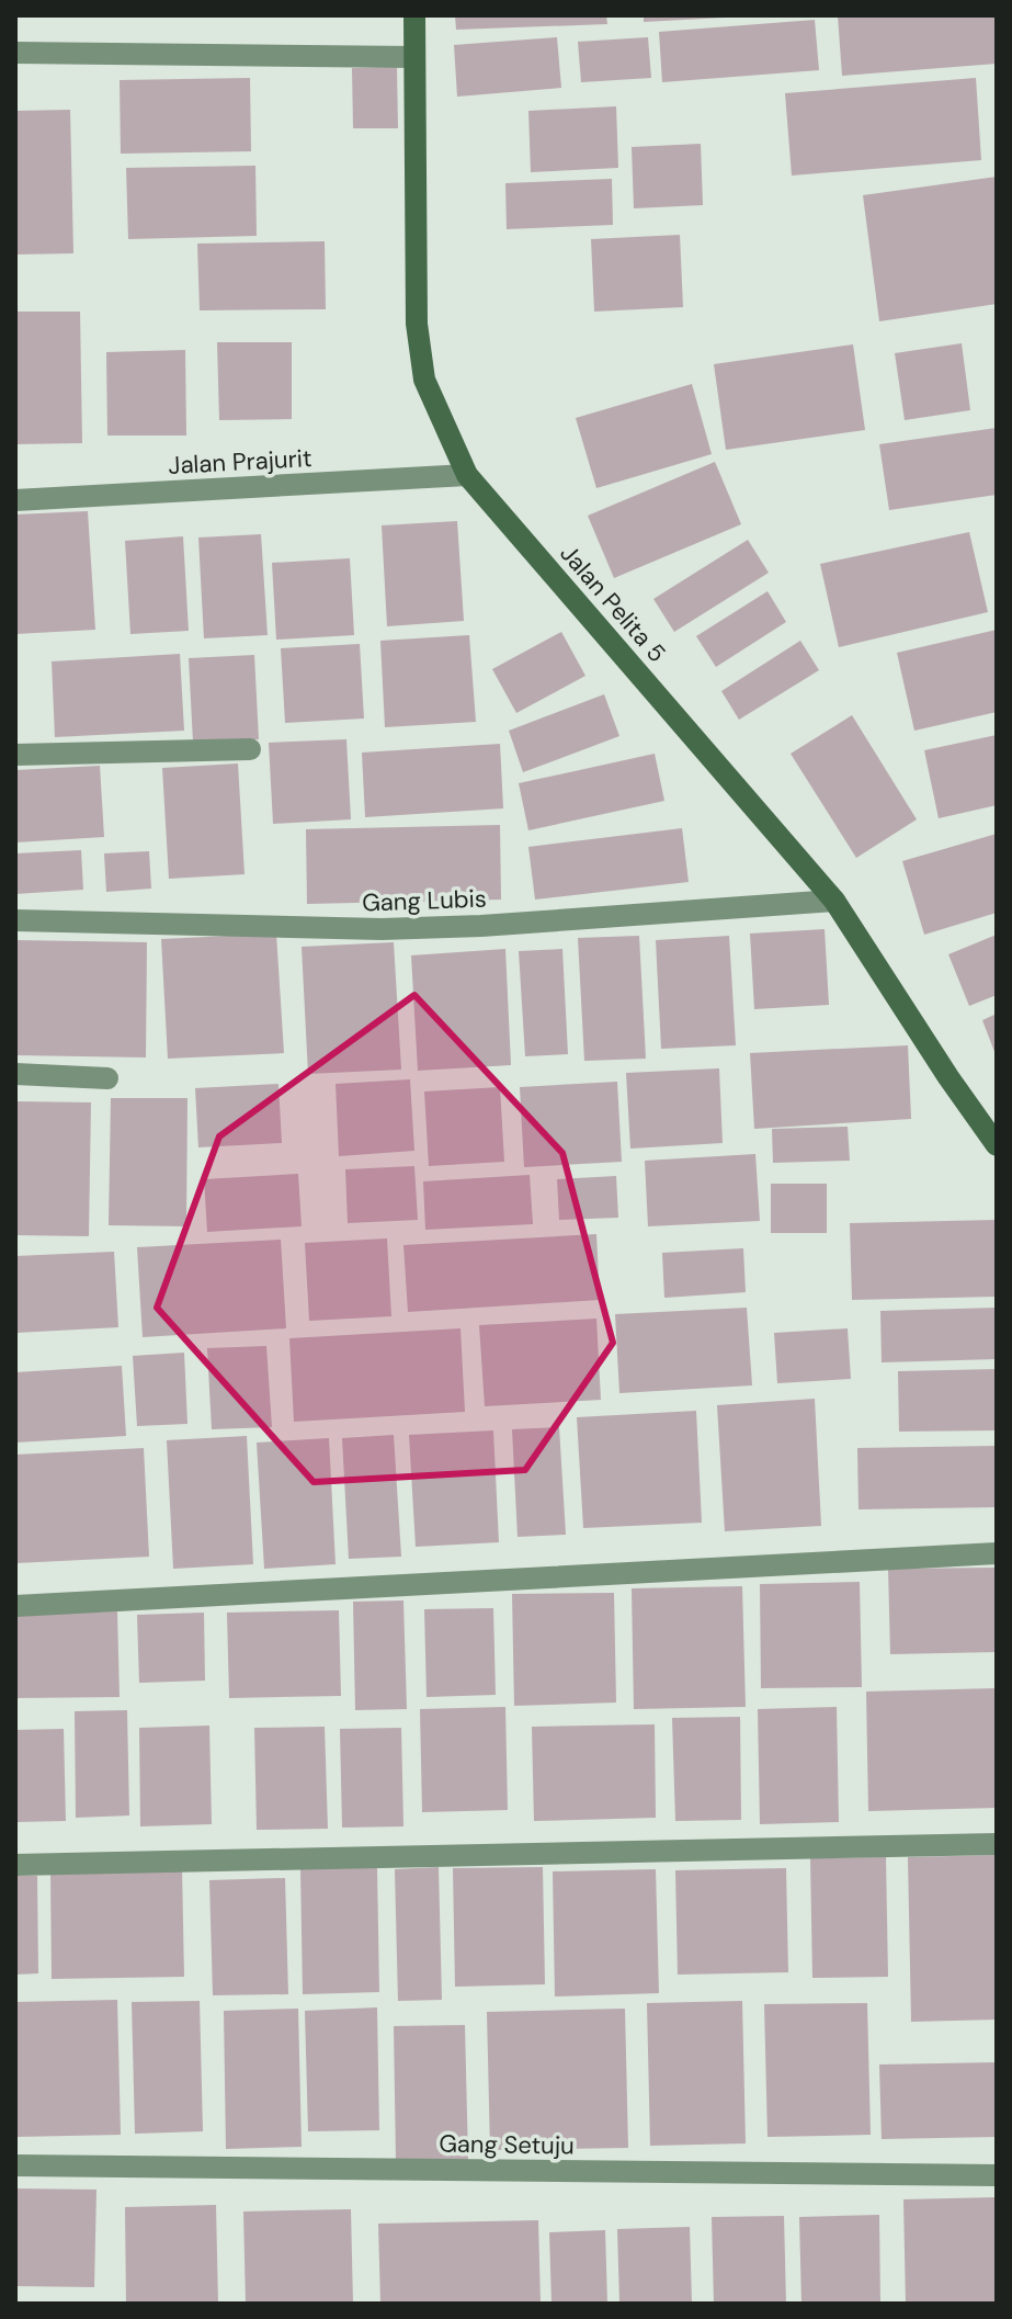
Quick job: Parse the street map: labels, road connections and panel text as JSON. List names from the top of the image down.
{
  "streets": {
    "street": [
      "Jalan Prajurit",
      "Jalan Pelita 5",
      "Gang Lubis",
      "Gang Setuju"
    ]
  },
  "crossings": [
    ["Jalan Prajurit", "Jalan Pelita 5"],
    ["Jalan Pelita 5", "Gang Lubis"]
  ]
}
